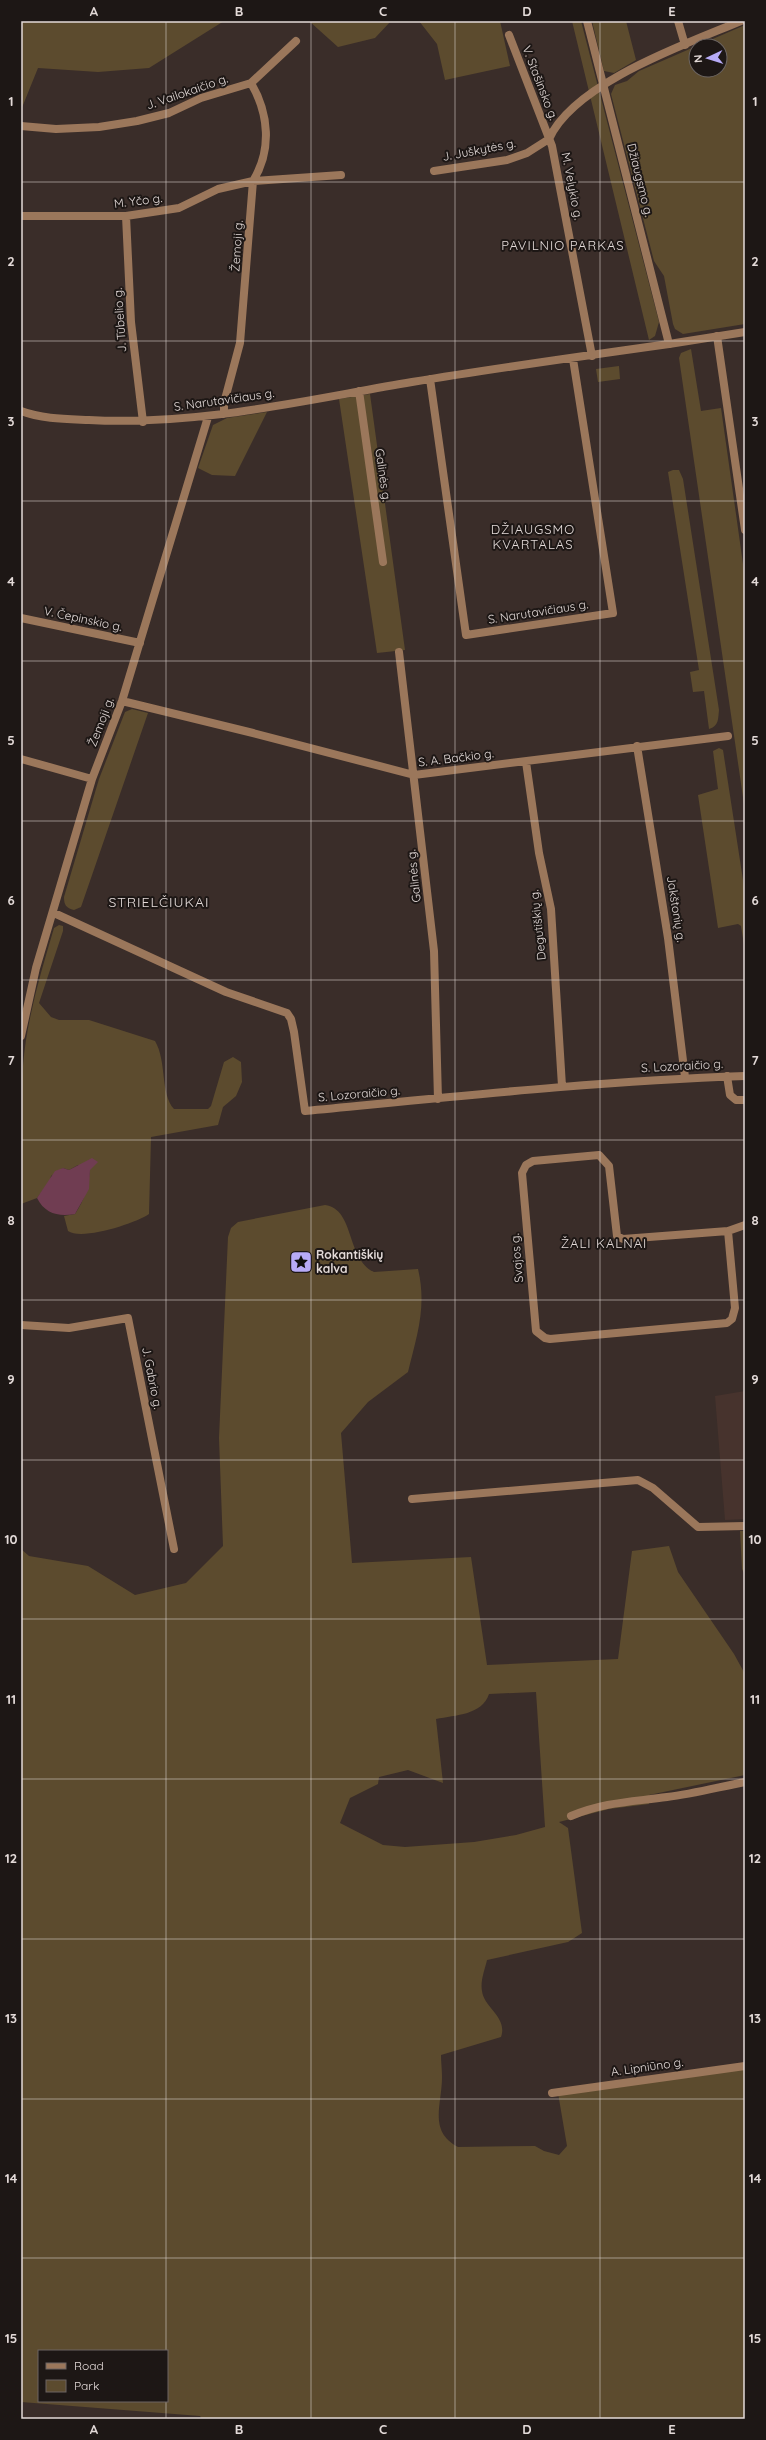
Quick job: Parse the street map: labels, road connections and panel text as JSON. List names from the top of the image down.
{
  "streets": {
    "street": [
      "V. Stašinsko g.",
      "J. Vailokaičio g.",
      "J. Juškytės g.",
      "Džiaugsmo g.",
      "M. Velykio g.",
      "M. Yčo g.",
      "Žemoji g.",
      "J. Tūbelio g.",
      "S. Narutavičiaus g.",
      "Galinės g.",
      "V. Čepinskio g.",
      "S. A. Bačkio g.",
      "Jakštonių g.",
      "Degutiškių g.",
      "S. Lozoraičio g.",
      "Svajos g.",
      "J. Gabrio g.",
      "A. Lipniūno g."
    ]
  },
  "crossings": [
    ["V. Stašinsko g.", "J. Juškytės g."],
    ["V. Stašinsko g.", "M. Velykio g."],
    ["J. Vailokaičio g.", "Žemoji g."],
    ["J. Juškytės g.", "M. Velykio g."],
    ["Džiaugsmo g.", "S. Narutavičiaus g."],
    ["M. Velykio g.", "S. Narutavičiaus g."],
    ["M. Yčo g.", "Žemoji g."],
    ["M. Yčo g.", "J. Tūbelio g."],
    ["Žemoji g.", "S. Narutavičiaus g."],
    ["Žemoji g.", "V. Čepinskio g."],
    ["Žemoji g.", "S. A. Bačkio g."],
    ["Žemoji g.", "S. Lozoraičio g."],
    ["J. Tūbelio g.", "S. Narutavičiaus g."],
    ["S. Narutavičiaus g.", "Galinės g."],
    ["Galinės g.", "S. A. Bačkio g."],
    ["Galinės g.", "S. Lozoraičio g."],
    ["S. A. Bačkio g.", "Jakštonių g."],
    ["S. A. Bačkio g.", "Degutiškių g."],
    ["Jakštonių g.", "S. Lozoraičio g."],
    ["Degutiškių g.", "S. Lozoraičio g."]
  ],
  "districts": [
    "PAVILNIO PARKAS",
    "DŽIAUGSMO KVARTALAS",
    "STRIELČIUKAI",
    "ŽALI KALNAI"
  ],
  "places": {
    "place": ["Rokantiškių kalva"]
  },
  "legend": ["Road", "Park"],
  "north": "left",
  "grid": {
    "columns": [
      "A",
      "B",
      "C",
      "D",
      "E"
    ],
    "rows": [
      "1",
      "2",
      "3",
      "4",
      "5",
      "6",
      "7",
      "8",
      "9",
      "10",
      "11",
      "12",
      "13",
      "14",
      "15"
    ]
  }
}
